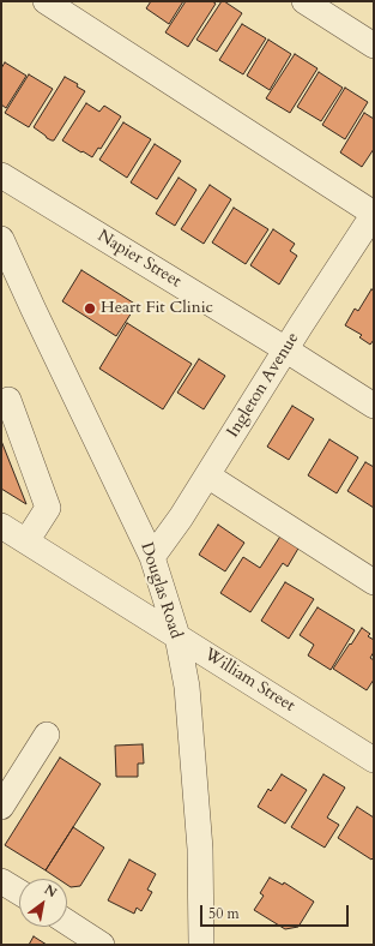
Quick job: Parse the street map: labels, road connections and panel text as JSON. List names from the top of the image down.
{
  "streets": {
    "street": [
      "Napier Street",
      "Ingleton Avenue",
      "Douglas Road",
      "William Street"
    ]
  },
  "crossings": [
    ["Napier Street", "Ingleton Avenue"],
    ["Ingleton Avenue", "Douglas Road"],
    ["Douglas Road", "William Street"]
  ],
  "places": ["Heart Fit Clinic"],
  "scale_bar": "50 m",
  "north": "top right"
}
